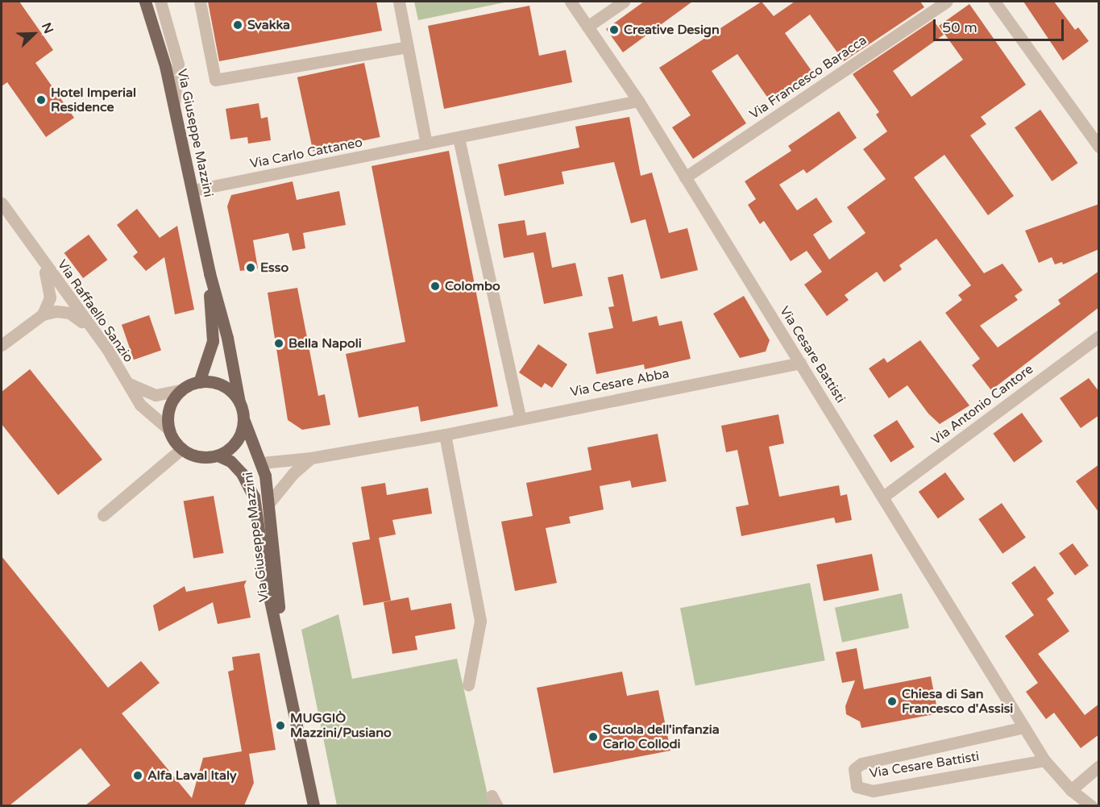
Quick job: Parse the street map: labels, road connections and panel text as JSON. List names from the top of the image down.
{
  "streets": {
    "main road": ["Via Giuseppe Mazzini"],
    "street": [
      "Via Francesco Baracca",
      "Via Carlo Cattaneo",
      "Via Raffaello Sanzio",
      "Via Cesare Battisti",
      "Via Cesare Abba",
      "Via Antonio Cantore"
    ]
  },
  "crossings": [
    ["Via Francesco Baracca", "Via Cesare Battisti"],
    ["Via Giuseppe Mazzini", "Via Carlo Cattaneo"],
    ["Via Giuseppe Mazzini", "Via Raffaello Sanzio"],
    ["Via Giuseppe Mazzini", "Via Cesare Abba"],
    ["Via Carlo Cattaneo", "Via Cesare Battisti"],
    ["Via Cesare Battisti", "Via Cesare Abba"],
    ["Via Cesare Battisti", "Via Antonio Cantore"]
  ],
  "places": [
    "Svakka",
    "Creative Design",
    "Hotel Imperial Residence",
    "Esso",
    "Colombo",
    "Bella Napoli",
    "Chiesa di San Francesco d'Assisi",
    "MUGGIÒ Mazzini/Pusiano",
    "Scuola dell'infanzia Carlo Collodi",
    "Alfa Laval Italy"
  ],
  "scale_bar": "50 m",
  "north": "top right"
}
